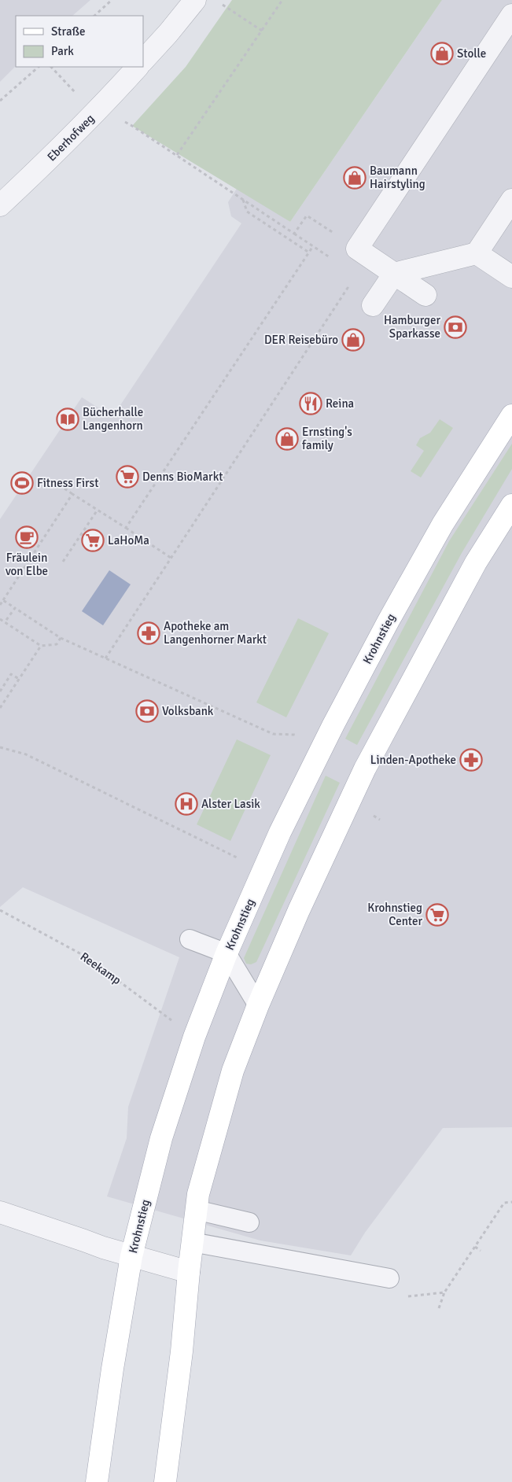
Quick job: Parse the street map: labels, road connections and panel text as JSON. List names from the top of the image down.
{
  "streets": {
    "main road": ["Krohnstieg"],
    "street": ["Eberhofweg"],
    "path": ["Reekamp"]
  },
  "crossings": [
    ["Krohnstieg", "Reekamp"]
  ],
  "places": {
    "shop": [
      "Stolle",
      "Baumann Hairstyling",
      "DER Reisebüro",
      "Ernsting's family"
    ],
    "bank": ["Hamburger Sparkasse", "Volksbank"],
    "restaurant": ["Reina"],
    "library": ["Bücherhalle Langenhorn"],
    "supermarket": ["Denns BioMarkt", "LaHoMa", "Krohnstieg Center"],
    "sports": ["Fitness First"],
    "cafe": ["Fräulein von Elbe"],
    "pharmacy": ["Apotheke am Langenhorner Markt", "Linden-Apotheke"],
    "hospital": ["Alster Lasik"]
  },
  "legend": ["Straße", "Park"]
}
